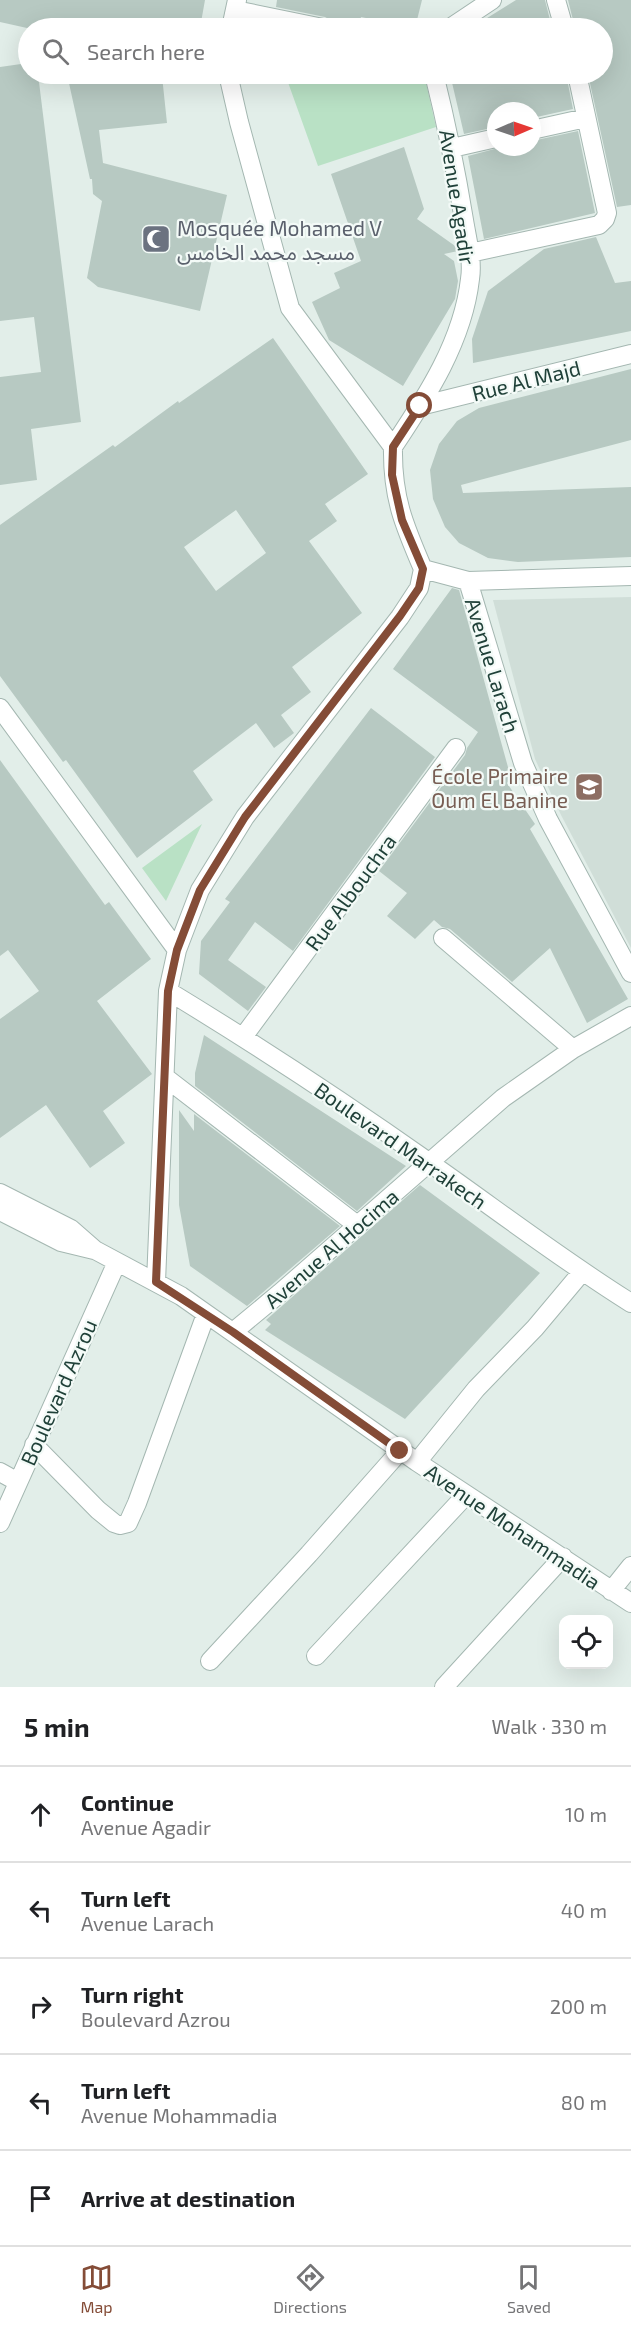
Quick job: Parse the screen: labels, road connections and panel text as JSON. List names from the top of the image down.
{
  "streets": {
    "street": [
      "Avenue Agadir",
      "Rue Al Majd",
      "Avenue Larach",
      "Rue Albouchra",
      "Boulevard Marrakech",
      "Avenue Al Hocima",
      "Boulevard Azrou",
      "Avenue Mohammadia"
    ]
  },
  "crossings": [
    ["Avenue Agadir", "Rue Al Majd"],
    ["Rue Albouchra", "Boulevard Marrakech"],
    ["Boulevard Marrakech", "Avenue Al Hocima"],
    ["Avenue Al Hocima", "Avenue Mohammadia"],
    ["Boulevard Azrou", "Avenue Mohammadia"]
  ],
  "places": {
    "mosque": ["Mosquée Mohamed V مسجد محمد الخامس"],
    "school or university": ["École Primaire Oum El Banine"]
  },
  "north": "right",
  "page": {
    "search": "Search here",
    "heading": ["5 min", "Walk · 330 m"],
    "list": [
      ["Continue", "Avenue Agadir", "10 m"],
      ["Turn left", "Avenue Larach", "40 m"],
      ["Turn right", "Boulevard Azrou", "200 m"],
      ["Turn left", "Avenue Mohammadia", "80 m"],
      "Arrive at destination"
    ],
    "nav": ["Map", "Directions", "Saved"]
  }
}
